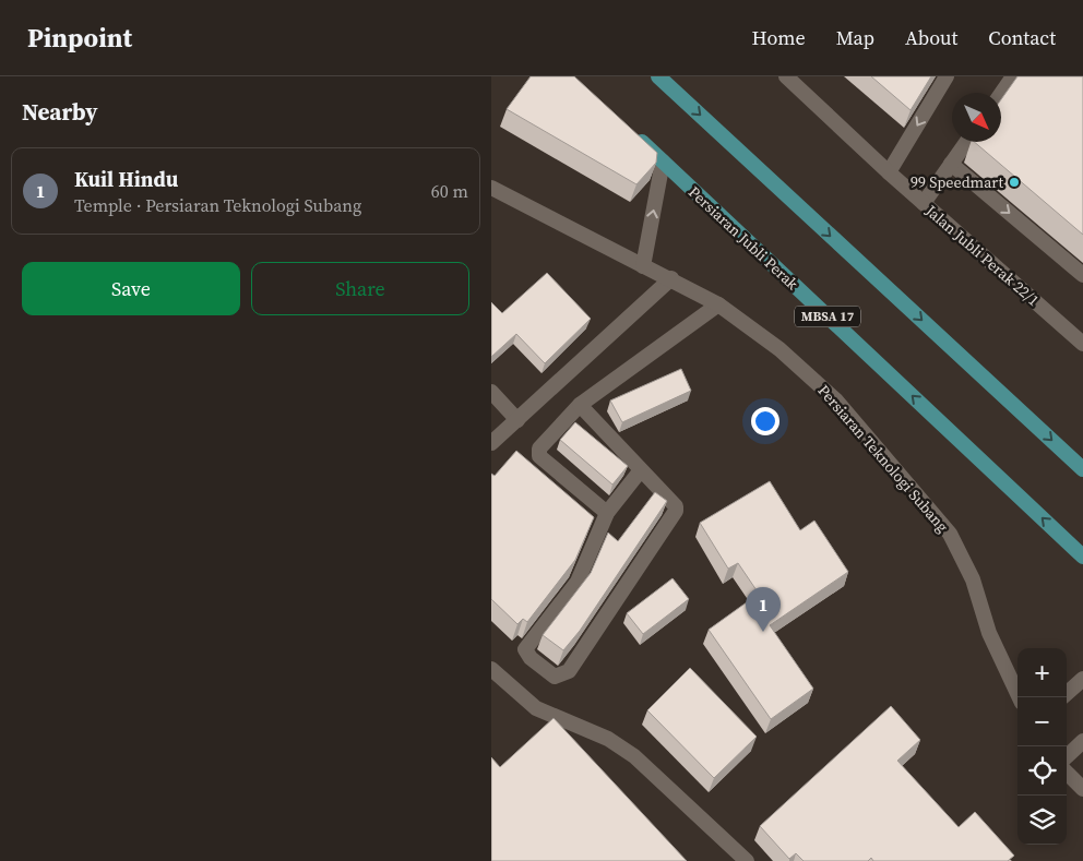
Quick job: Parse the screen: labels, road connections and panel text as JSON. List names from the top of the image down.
{
  "streets": {
    "main road": ["Persiaran Jubli Perak", "MBSA 17"],
    "street": ["Jalan Jubli Perak 22/1", "Persiaran Teknologi Subang"]
  },
  "places": ["99 Speedmart"],
  "north": "bottom right",
  "page": {
    "header": "Pinpoint",
    "nav": [
      "Home",
      "Map",
      "About",
      "Contact"
    ],
    "heading": "Nearby",
    "list": [
      {
        "mark": "1",
        "name": "Kuil Hindu",
        "note": "Temple · Persiaran Teknologi Subang",
        "value": "60 m"
      }
    ],
    "buttons": ["Save", "Share"],
    "pins": "1",
    "map_buttons": ["+", "−"]
  }
}
